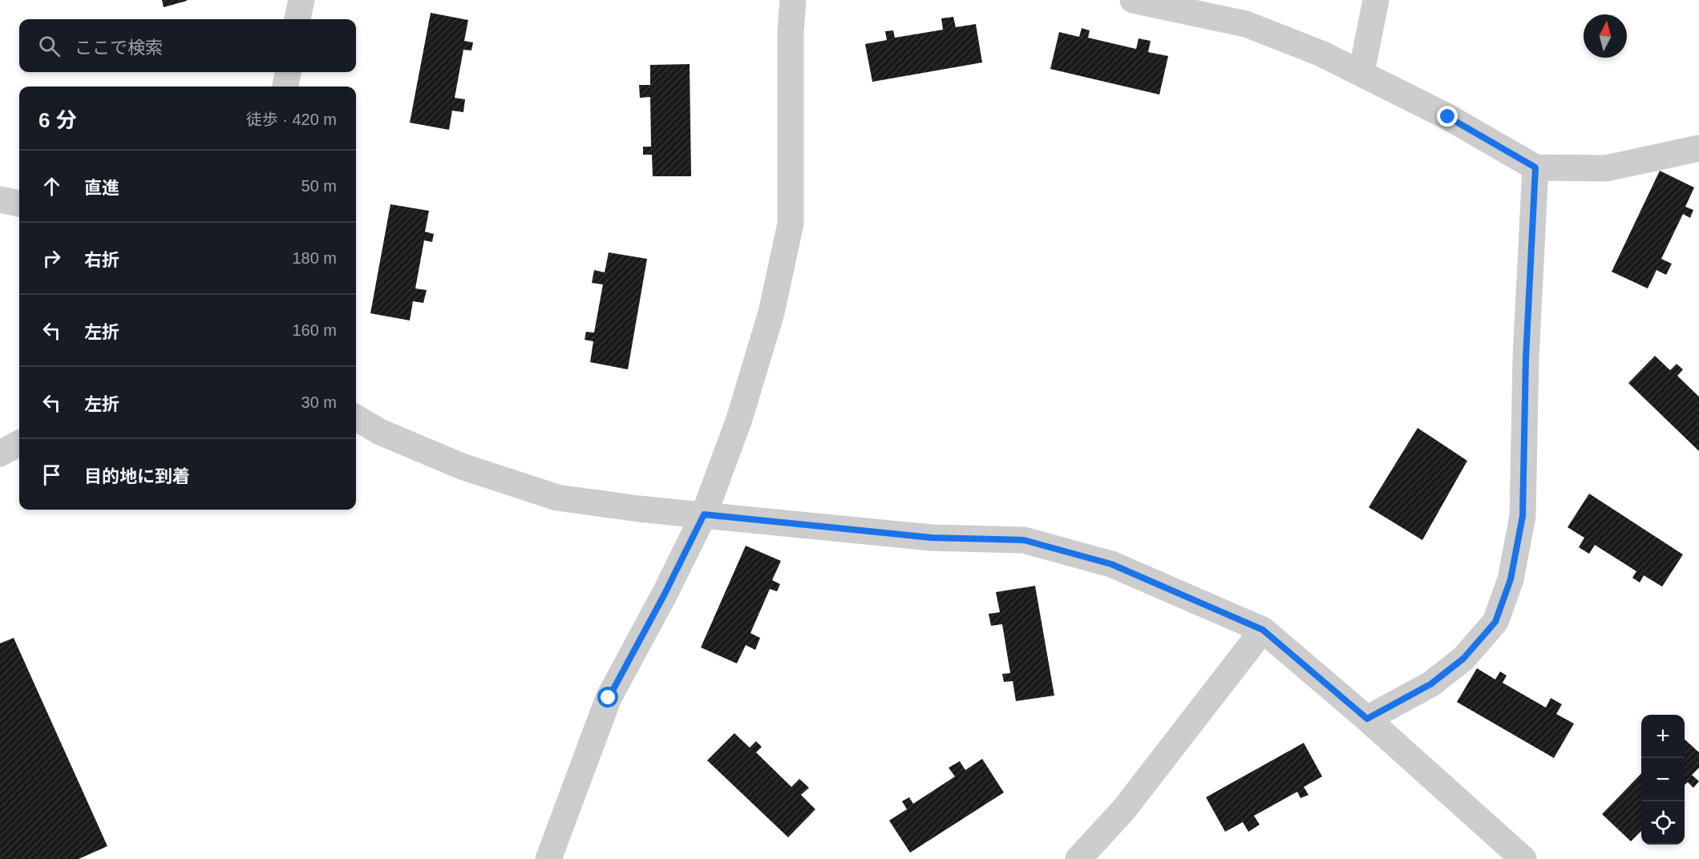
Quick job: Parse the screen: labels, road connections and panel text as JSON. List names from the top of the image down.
{
  "north": "top",
  "page": {
    "search": "ここで検索",
    "heading": ["6 分", "徒歩 · 420 m"],
    "list": [
      ["直進", "50 m"],
      ["右折", "180 m"],
      ["左折", "160 m"],
      ["左折", "30 m"],
      "目的地に到着"
    ],
    "map_buttons": ["+", "−"]
  }
}
